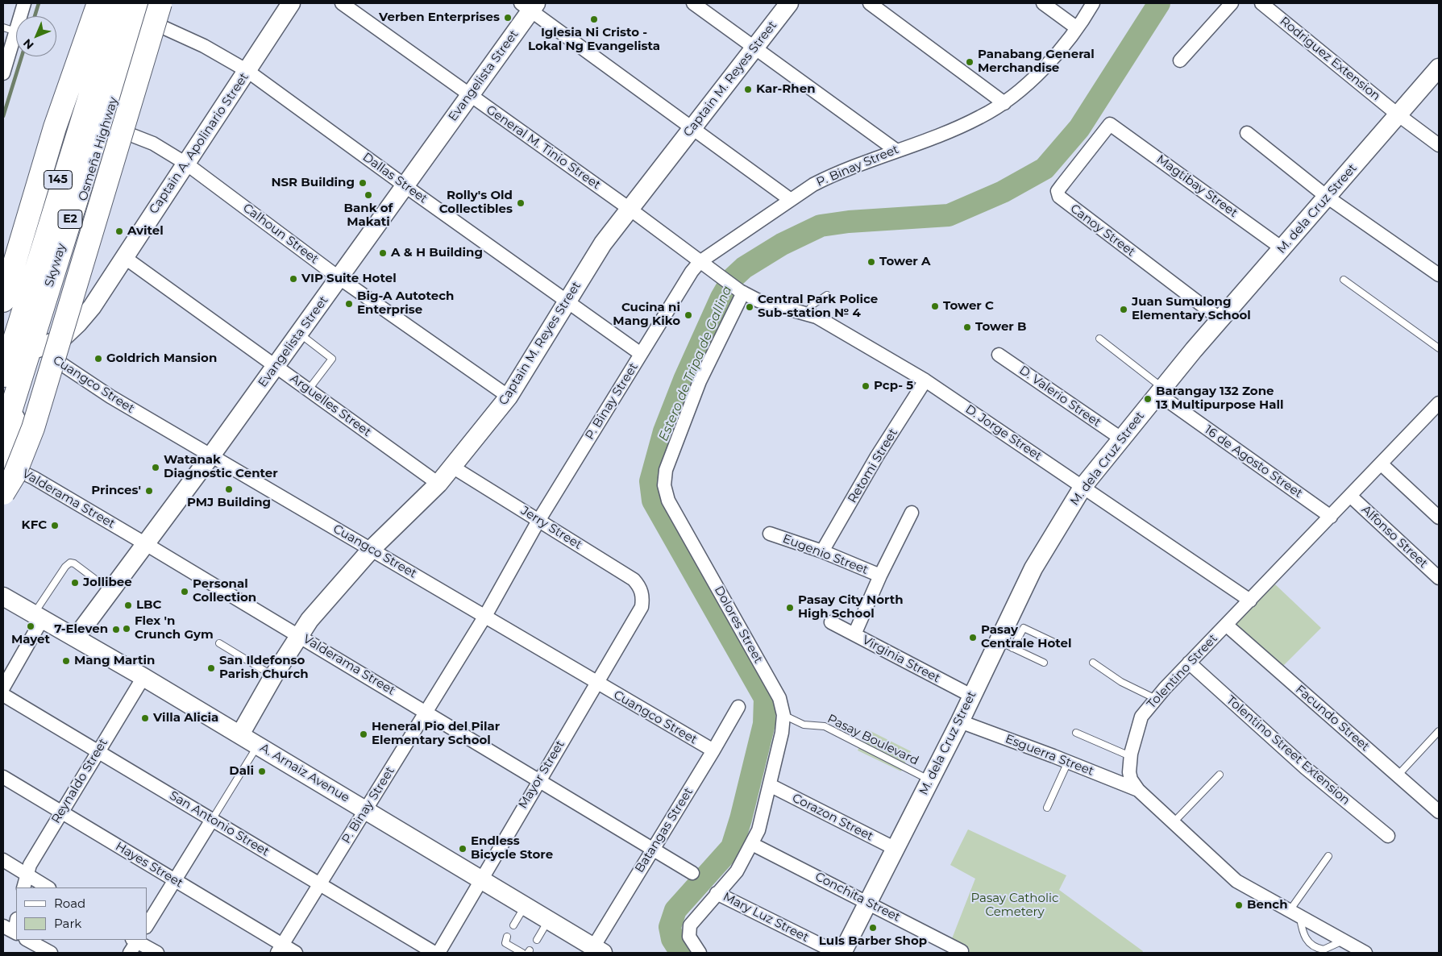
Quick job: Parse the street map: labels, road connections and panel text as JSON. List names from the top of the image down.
{
  "streets": {
    "highway": ["E2", "Skyway"],
    "main road": ["Osmeña Highway", "145"],
    "street": [
      "Rodriguez Extension",
      "Evangelista Street",
      "Captain M. Reyes Street",
      "Captain A. Apolinario Street",
      "General M. Tinio Street",
      "P. Binay Street",
      "Dallas Street",
      "Magtibay Street",
      "M. dela Cruz Street",
      "Canoy Street",
      "Calhoun Street",
      "Cuangco Street",
      "D. Valerio Street",
      "Arguelles Street",
      "D. Jorge Street",
      "16 de Agosto Street",
      "Retomi Street",
      "Valderama Street",
      "Jerry Street",
      "Alfonso Street",
      "Eugenio Street",
      "Dolores Street",
      "Virginia Street",
      "Tolentino Street",
      "Facundo Street",
      "Tolentino Street Extension",
      "Esguerra Street",
      "A. Arnaiz Avenue",
      "Mayor Street",
      "Reynaldo Street",
      "Corazon Street",
      "San Antonio Street",
      "Batangas Street",
      "Hayes Street",
      "Conchita Street",
      "Mary Luz Street"
    ],
    "lane": ["Pasay Boulevard"]
  },
  "crossings": [
    ["Rodriguez Extension", "M. dela Cruz Street"],
    ["Evangelista Street", "General M. Tinio Street"],
    ["Evangelista Street", "Dallas Street"],
    ["Evangelista Street", "Calhoun Street"],
    ["Evangelista Street", "Cuangco Street"],
    ["Evangelista Street", "Arguelles Street"],
    ["Evangelista Street", "Valderama Street"],
    ["Evangelista Street", "A. Arnaiz Avenue"],
    ["Captain M. Reyes Street", "General M. Tinio Street"],
    ["Captain M. Reyes Street", "Dallas Street"],
    ["Captain M. Reyes Street", "Calhoun Street"],
    ["Captain M. Reyes Street", "Cuangco Street"],
    ["Captain M. Reyes Street", "Arguelles Street"],
    ["Captain M. Reyes Street", "Valderama Street"],
    ["Captain M. Reyes Street", "Jerry Street"],
    ["Captain M. Reyes Street", "A. Arnaiz Avenue"],
    ["Captain A. Apolinario Street", "Osmeña Highway"],
    ["Captain A. Apolinario Street", "Dallas Street"],
    ["Captain A. Apolinario Street", "Calhoun Street"],
    ["Captain A. Apolinario Street", "Cuangco Street"],
    ["Captain A. Apolinario Street", "Arguelles Street"],
    ["General M. Tinio Street", "P. Binay Street"],
    ["General M. Tinio Street", "D. Jorge Street"],
    ["General M. Tinio Street", "Dolores Street"],
    ["Osmeña Highway", "Dallas Street"],
    ["Osmeña Highway", "Calhoun Street"],
    ["Osmeña Highway", "Skyway"],
    ["Osmeña Highway", "Cuangco Street"],
    ["P. Binay Street", "Dallas Street"],
    ["P. Binay Street", "Cuangco Street"],
    ["P. Binay Street", "Valderama Street"],
    ["P. Binay Street", "Jerry Street"],
    ["P. Binay Street", "A. Arnaiz Avenue"],
    ["P. Binay Street", "San Antonio Street"],
    ["P. Binay Street", "Hayes Street"],
    ["Dallas Street", "Skyway"],
    ["Magtibay Street", "M. dela Cruz Street"],
    ["Magtibay Street", "Canoy Street"],
    ["M. dela Cruz Street", "Canoy Street"],
    ["M. dela Cruz Street", "D. Valerio Street"],
    ["M. dela Cruz Street", "D. Jorge Street"],
    ["M. dela Cruz Street", "16 de Agosto Street"],
    ["M. dela Cruz Street", "Virginia Street"],
    ["M. dela Cruz Street", "Pasay Boulevard"],
    ["M. dela Cruz Street", "Esguerra Street"],
    ["M. dela Cruz Street", "Corazon Street"],
    ["M. dela Cruz Street", "Conchita Street"],
    ["Cuangco Street", "Mayor Street"],
    ["Cuangco Street", "Batangas Street"],
    ["D. Jorge Street", "Retomi Street"],
    ["D. Jorge Street", "Dolores Street"],
    ["D. Jorge Street", "Tolentino Street"],
    ["16 de Agosto Street", "Tolentino Street"],
    ["Retomi Street", "Eugenio Street"],
    ["Valderama Street", "Mayor Street"],
    ["Valderama Street", "Batangas Street"],
    ["Jerry Street", "Mayor Street"],
    ["Alfonso Street", "Tolentino Street"],
    ["Dolores Street", "Pasay Boulevard"],
    ["Dolores Street", "Corazon Street"],
    ["Dolores Street", "Conchita Street"],
    ["Dolores Street", "Mary Luz Street"],
    ["Tolentino Street", "Facundo Street"],
    ["Tolentino Street", "Tolentino Street Extension"],
    ["Tolentino Street", "Esguerra Street"],
    ["A. Arnaiz Avenue", "Mayor Street"],
    ["A. Arnaiz Avenue", "Reynaldo Street"],
    ["A. Arnaiz Avenue", "Batangas Street"],
    ["Reynaldo Street", "San Antonio Street"],
    ["Reynaldo Street", "Hayes Street"]
  ],
  "water": ["Estero de Tripa de Gallina"],
  "parks": ["Pasay Catholic Cemetery"],
  "places": [
    "Verben Enterprises",
    "Iglesia Ni Cristo - Lokal Ng Evangelista",
    "Panabang General Merchandise",
    "Kar-Rhen",
    "NSR Building",
    "Bank of Makati",
    "Rolly's Old Collectibles",
    "Avitel",
    "A & H Building",
    "Tower A",
    "VIP Suite Hotel",
    "Big-A Autotech Enterprise",
    "Tower C",
    "Central Park Police Sub-station № 4",
    "Juan Sumulong Elementary School",
    "Cucina ni Mang Kiko",
    "Tower B",
    "Goldrich Mansion",
    "Pcp- 5",
    "Barangay 132 Zone 13 Multipurpose Hall",
    "Watanak Diagnostic Center",
    "PMJ Building",
    "Princes'",
    "KFC",
    "Jollibee",
    "Personal Collection",
    "LBC",
    "Pasay City North High School",
    "Mayet",
    "Flex 'n Crunch Gym",
    "7-Eleven",
    "Pasay Centrale Hotel",
    "Mang Martin",
    "San Ildefonso Parish Church",
    "Villa Alicia",
    "Heneral Pio del Pilar Elementary School",
    "Dali",
    "Endless Bicycle Store",
    "Bench",
    "LuIs Barber Shop"
  ],
  "legend": ["Road", "Park"],
  "north": "bottom left"
}
